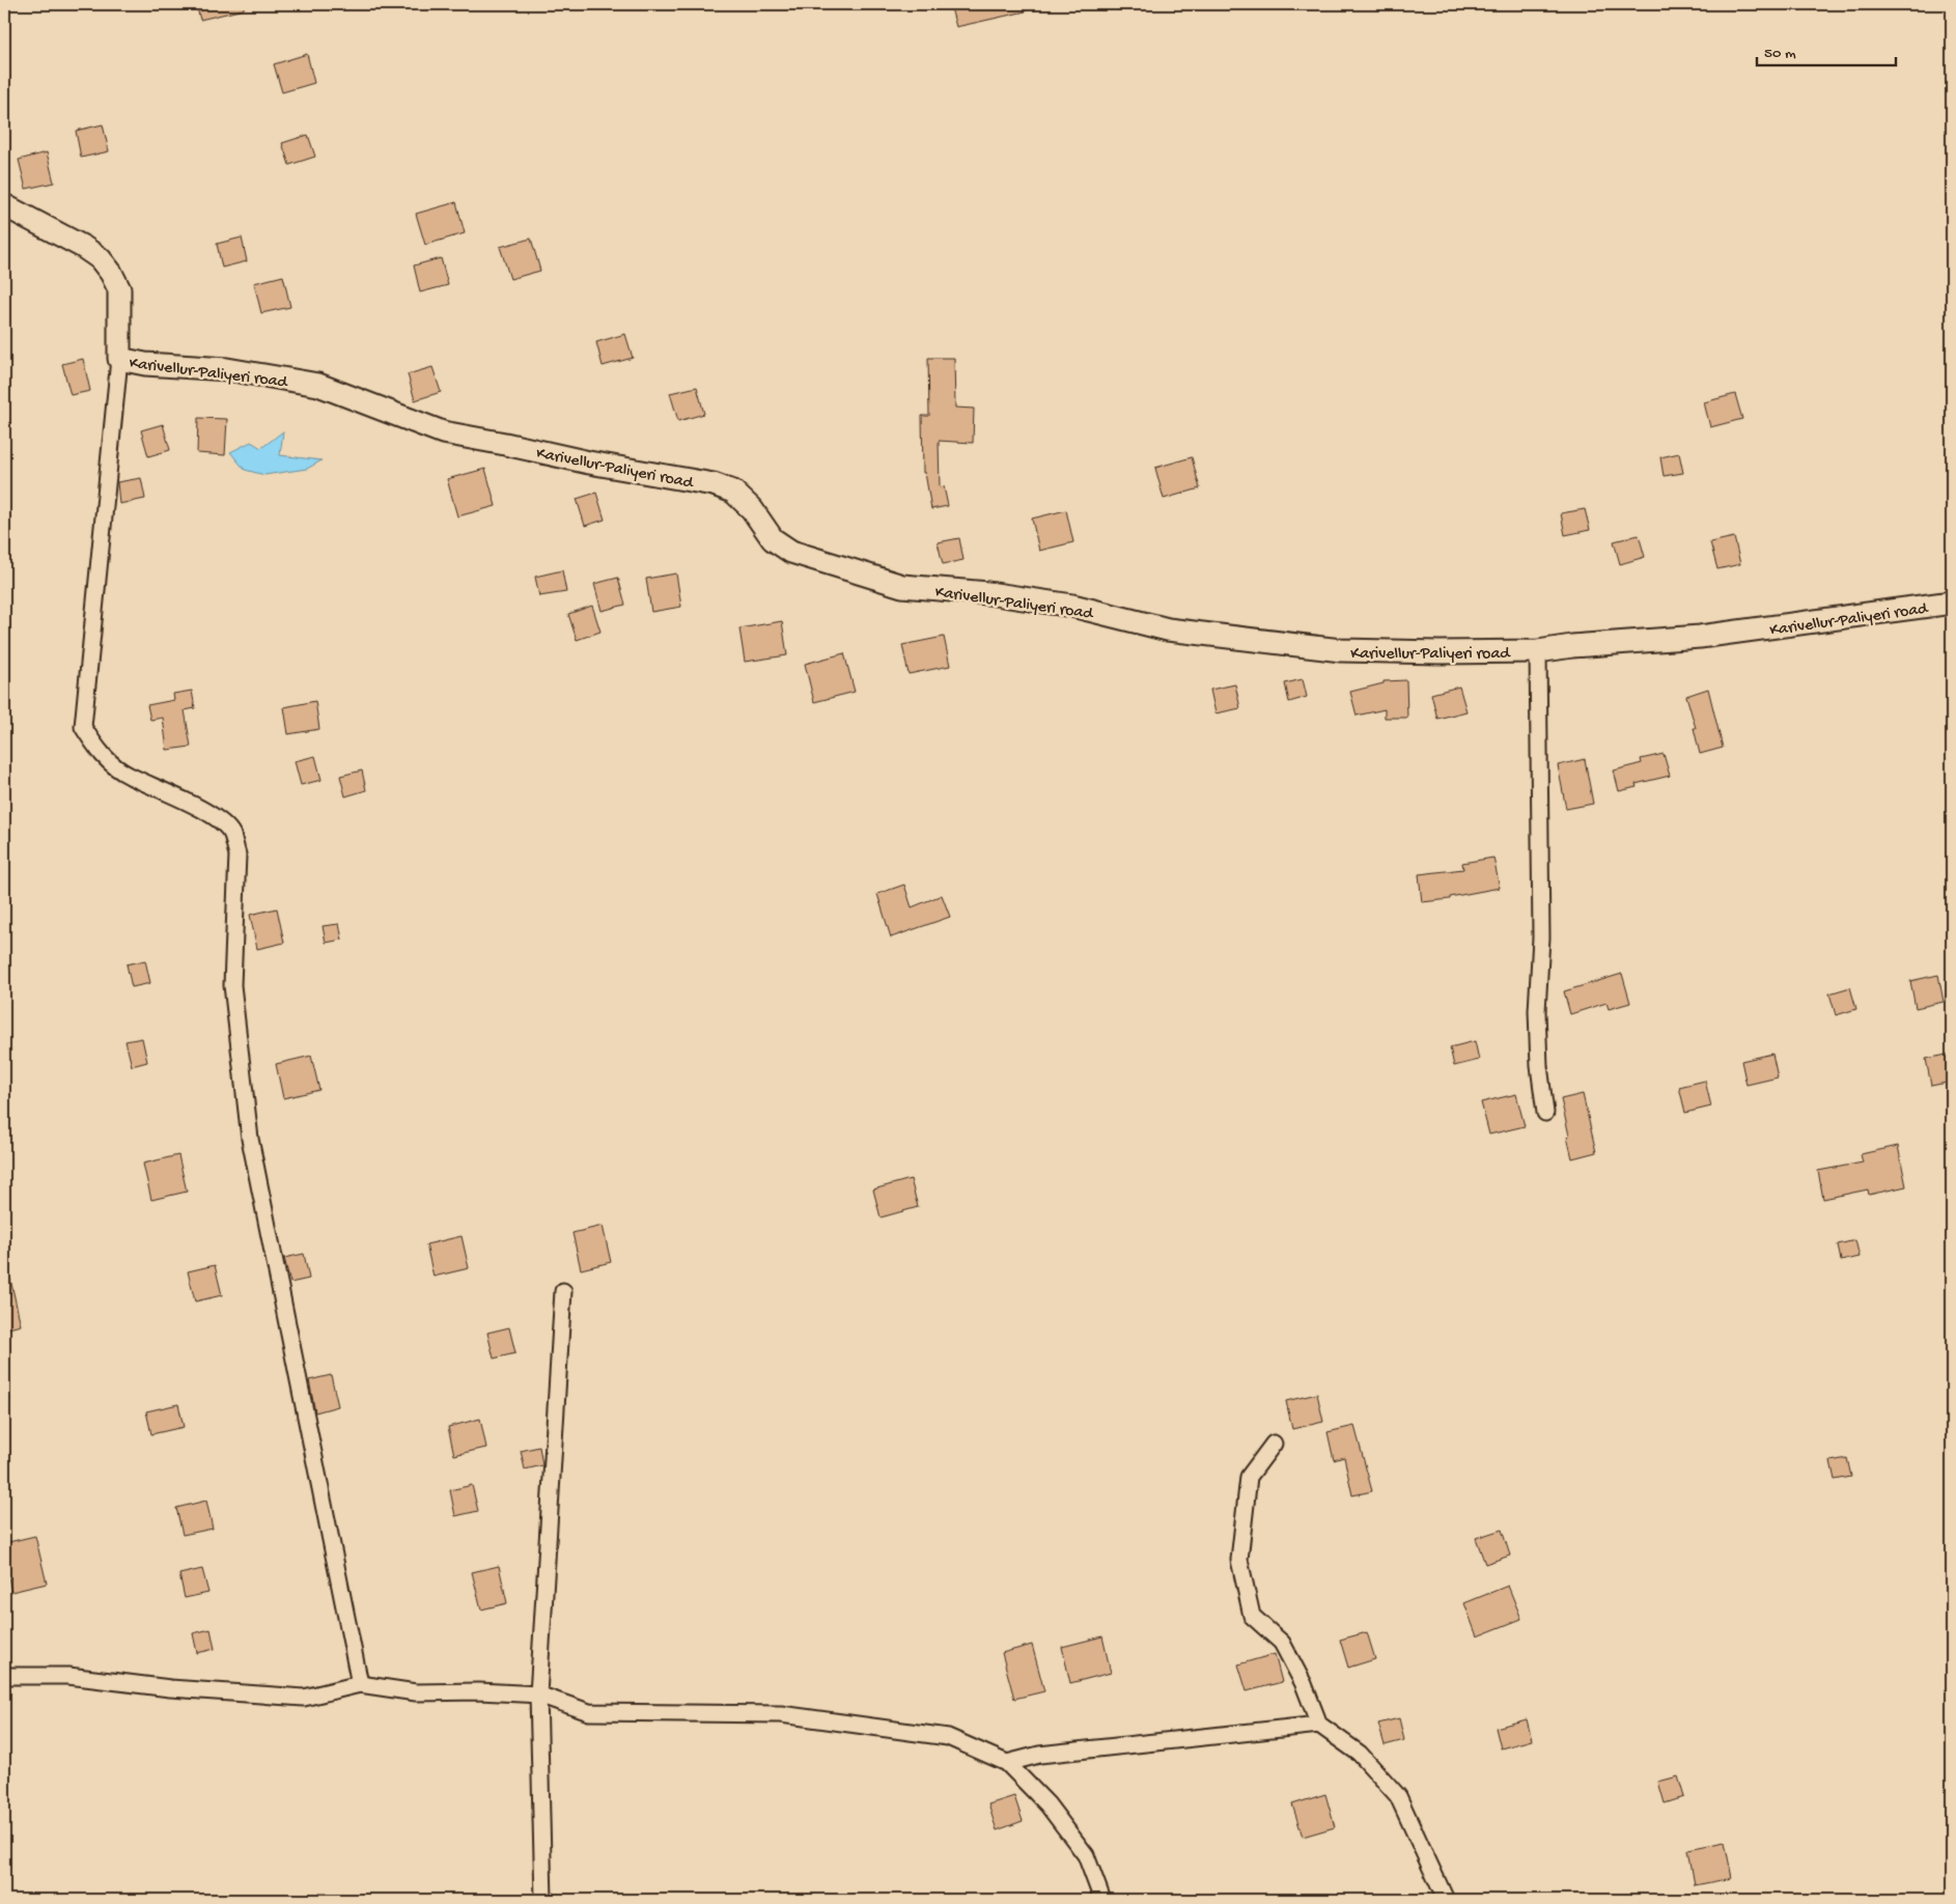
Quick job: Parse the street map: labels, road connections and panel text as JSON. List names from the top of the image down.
{
  "streets": {
    "main road": ["Karivellur-Paliyeri road"]
  },
  "scale_bar": "50 m"
}
